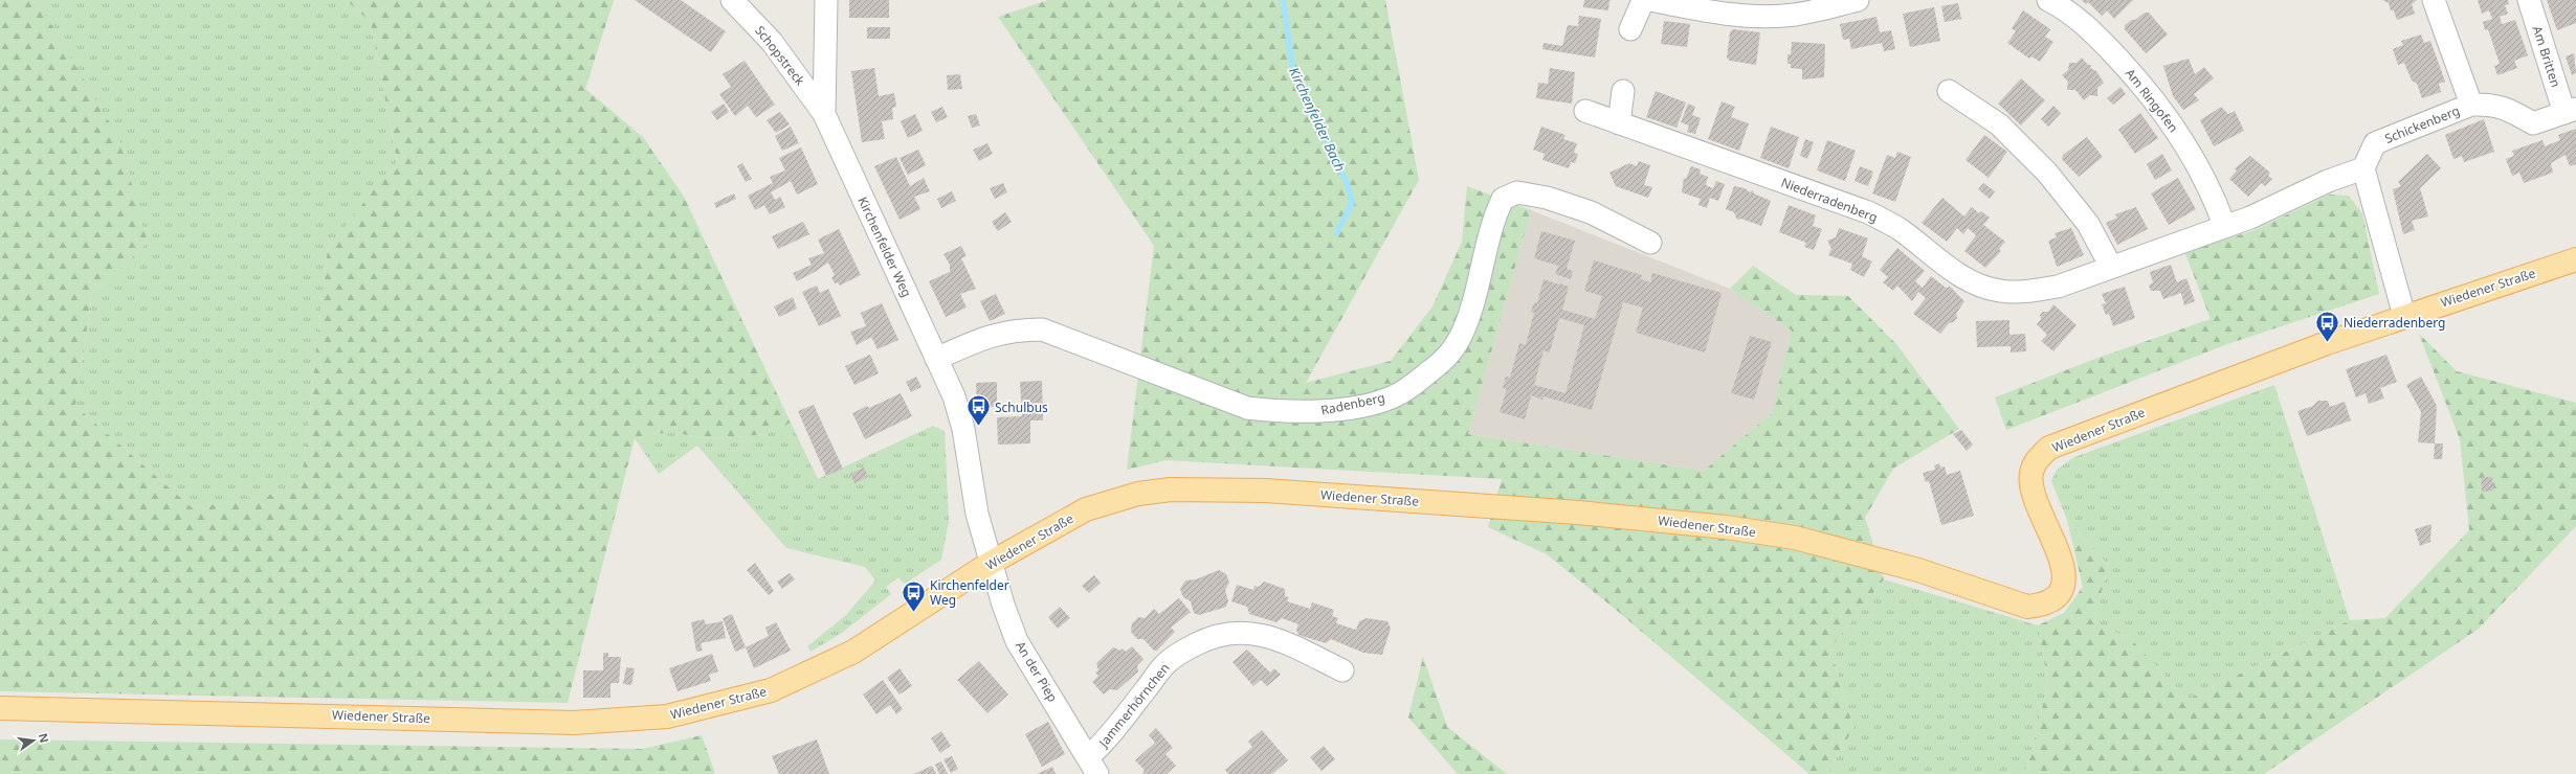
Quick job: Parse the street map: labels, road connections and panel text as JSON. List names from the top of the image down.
{
  "streets": {
    "main road": ["Wiedener Straße"],
    "street": [
      "Schopstreck",
      "Am Britten",
      "Am Ringofen",
      "Schickenberg",
      "Niederradenberg",
      "Kirchenfelder Weg",
      "Radenberg",
      "An der Piep",
      "Jammerhörnchen"
    ]
  },
  "crossings": [
    ["Schopstreck", "Kirchenfelder Weg"],
    ["Am Britten", "Schickenberg"],
    ["Am Ringofen", "Niederradenberg"],
    ["Schickenberg", "Niederradenberg"],
    ["Kirchenfelder Weg", "Wiedener Straße"],
    ["Kirchenfelder Weg", "Radenberg"],
    ["Kirchenfelder Weg", "An der Piep"],
    ["Wiedener Straße", "An der Piep"],
    ["An der Piep", "Jammerhörnchen"]
  ],
  "water": ["Kirchenfelder Bach"],
  "places": {
    "bus stop": ["Niederradenberg", "Schulbus", "Kirchenfelder Weg"]
  },
  "north": "right"
}
